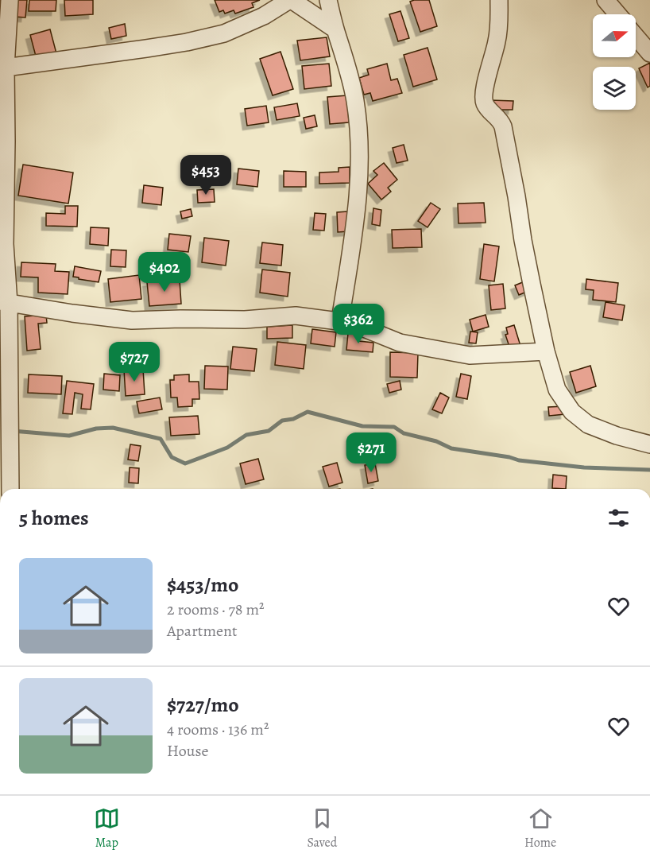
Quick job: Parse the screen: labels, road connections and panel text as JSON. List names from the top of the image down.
{
  "north": "right",
  "page": {
    "price": [
      "$453",
      "$402",
      "$362",
      "$727",
      "$271"
    ],
    "heading": "5 homes",
    "list": [
      {
        "name": "$453/mo",
        "note": "2 rooms · 78 m² · Apartment"
      },
      {
        "name": "$727/mo",
        "note": "4 rooms · 136 m² · House"
      }
    ],
    "tabs": ["Map", "Saved", "Home"]
  }
}
